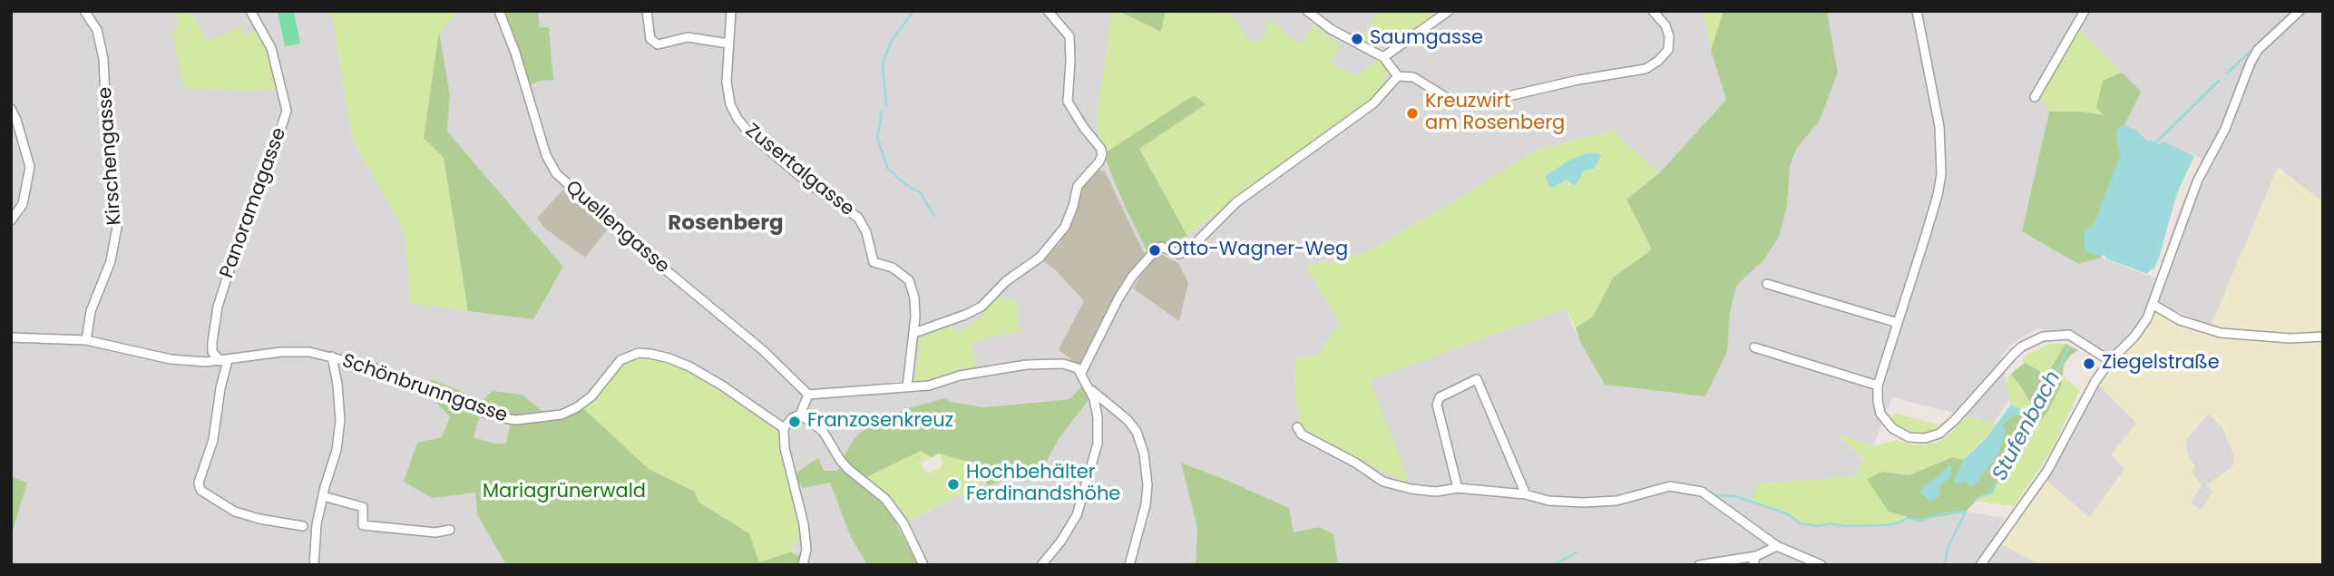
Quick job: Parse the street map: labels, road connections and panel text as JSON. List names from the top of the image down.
{
  "streets": {
    "street": [
      "Kirschengasse",
      "Zusertalgasse",
      "Panoramagasse",
      "Quellengasse",
      "Schönbrunngasse"
    ]
  },
  "crossings": [
    ["Kirschengasse", "Schönbrunngasse"],
    ["Panoramagasse", "Schönbrunngasse"]
  ],
  "districts": ["Rosenberg"],
  "water": ["Stufenbach"],
  "parks": ["Mariagrünerwald"],
  "places": [
    "Saumgasse",
    "Kreuzwirt am Rosenberg",
    "Otto-Wagner-Weg",
    "Ziegelstraße",
    "Franzosenkreuz",
    "Hochbehälter Ferdinandshöhe"
  ]
}
